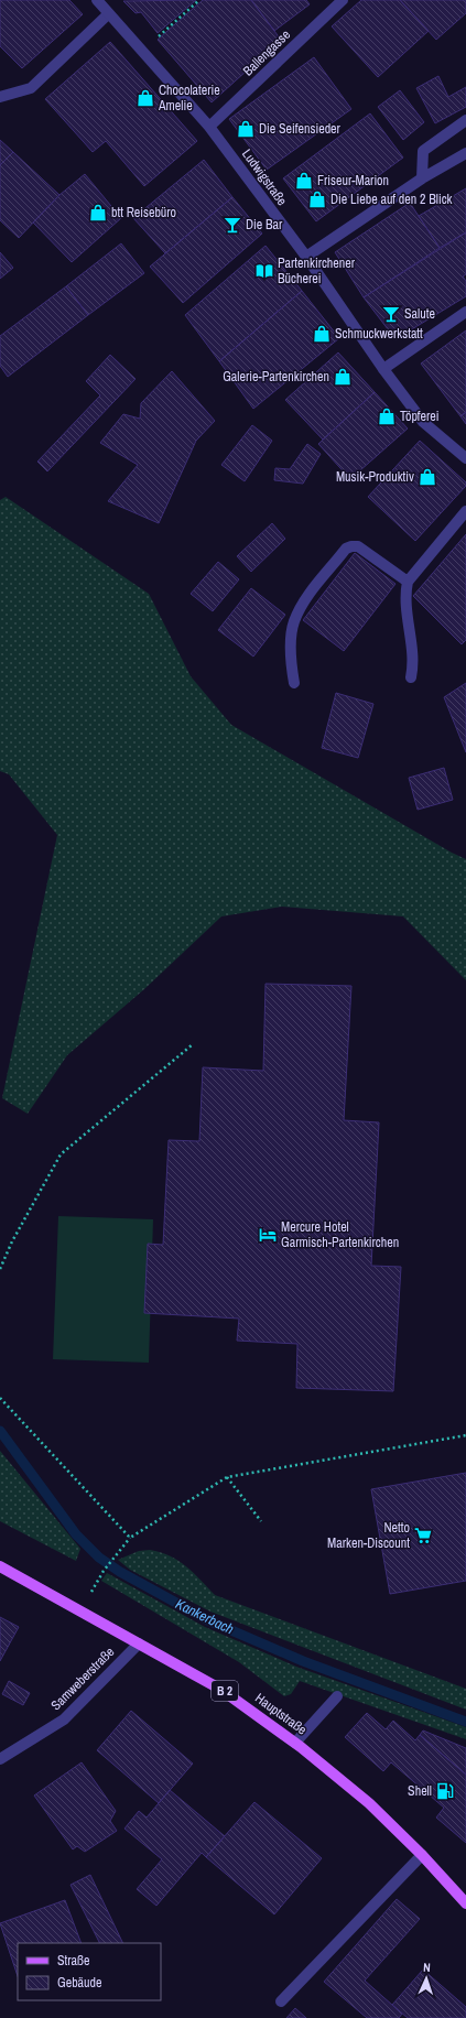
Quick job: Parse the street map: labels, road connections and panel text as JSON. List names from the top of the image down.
{
  "streets": {
    "main road": ["B 2", "Hauptstraße"],
    "street": ["Ballengasse", "Ludwigstraße", "Samweberstraße"]
  },
  "crossings": [
    ["Ballengasse", "Ludwigstraße"],
    ["Samweberstraße", "Hauptstraße"]
  ],
  "water": ["Kankerbach"],
  "places": {
    "shop": [
      "Chocolaterie Amelie",
      "Die Seifensieder",
      "Friseur-Marion",
      "Die Liebe auf den 2 Blick",
      "btt Reisebüro",
      "Schmuckwerkstatt",
      "Galerie-Partenkirchen",
      "Töpferei",
      "Musik-Produktiv"
    ],
    "bar": ["Die Bar", "Salute"],
    "library": ["Partenkirchener Bücherei"],
    "hotel": ["Mercure Hotel Garmisch-Partenkirchen"],
    "supermarket": ["Netto Marken-Discount"],
    "fuel station": ["Shell"]
  },
  "legend": ["Straße", "Gebäude"],
  "north": "top"
}
